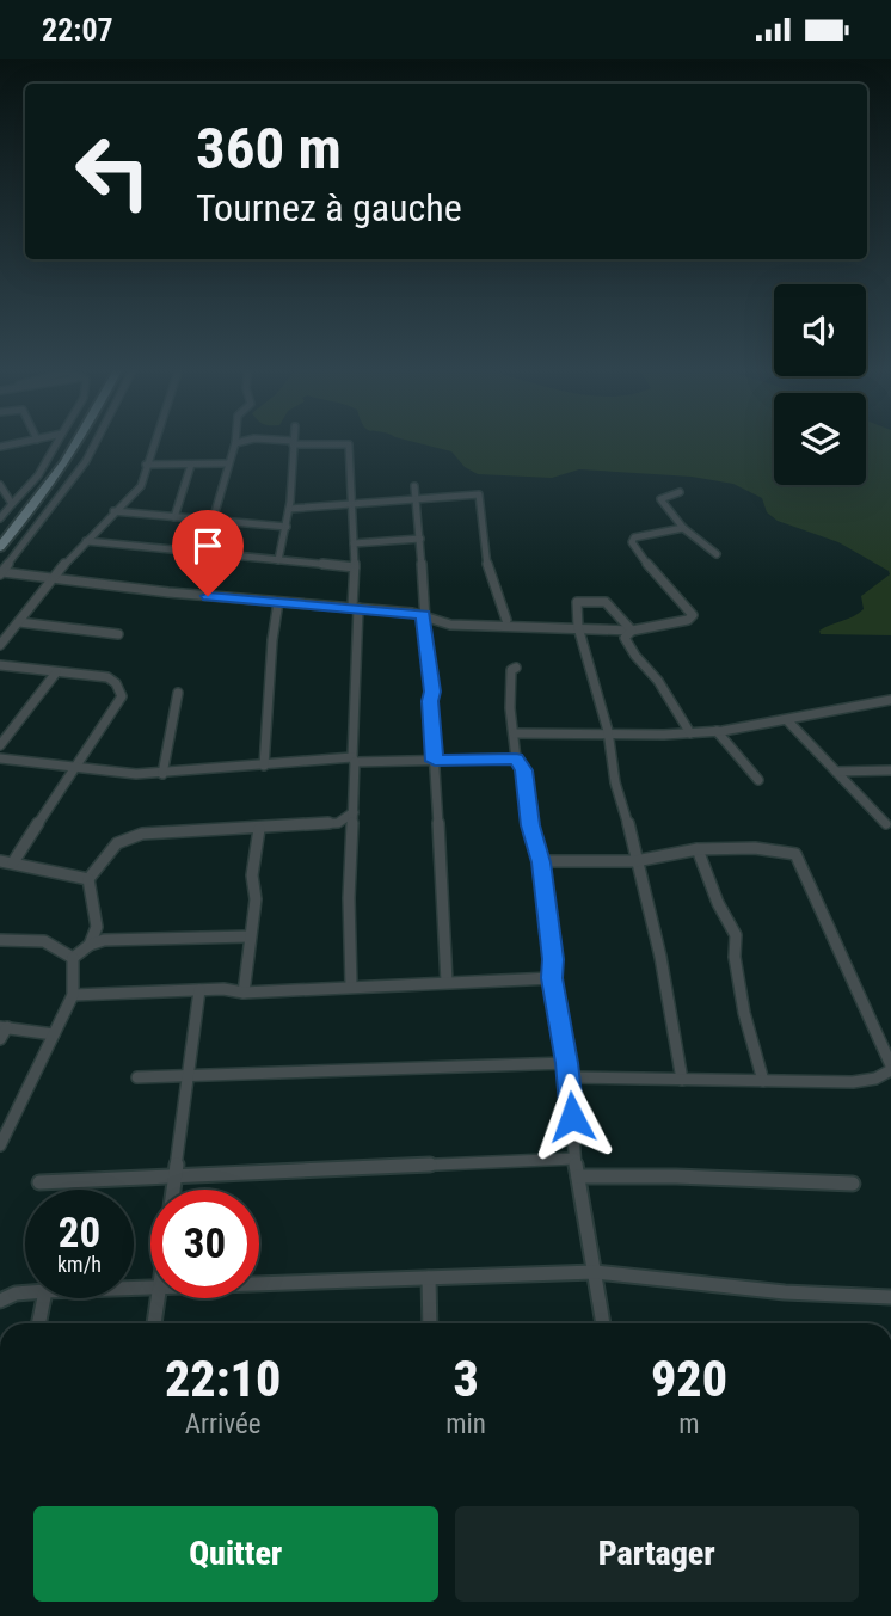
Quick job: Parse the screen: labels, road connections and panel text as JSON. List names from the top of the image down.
{
  "page": {
    "status": "22:07",
    "turn": ["360 m", "Tournez à gauche"],
    "speed": "20 km/h",
    "limit": "30",
    "eta": [
      "22:10",
      "Arrivée",
      "3",
      "min",
      "920",
      "m"
    ],
    "buttons": ["Quitter", "Partager"]
  }
}
